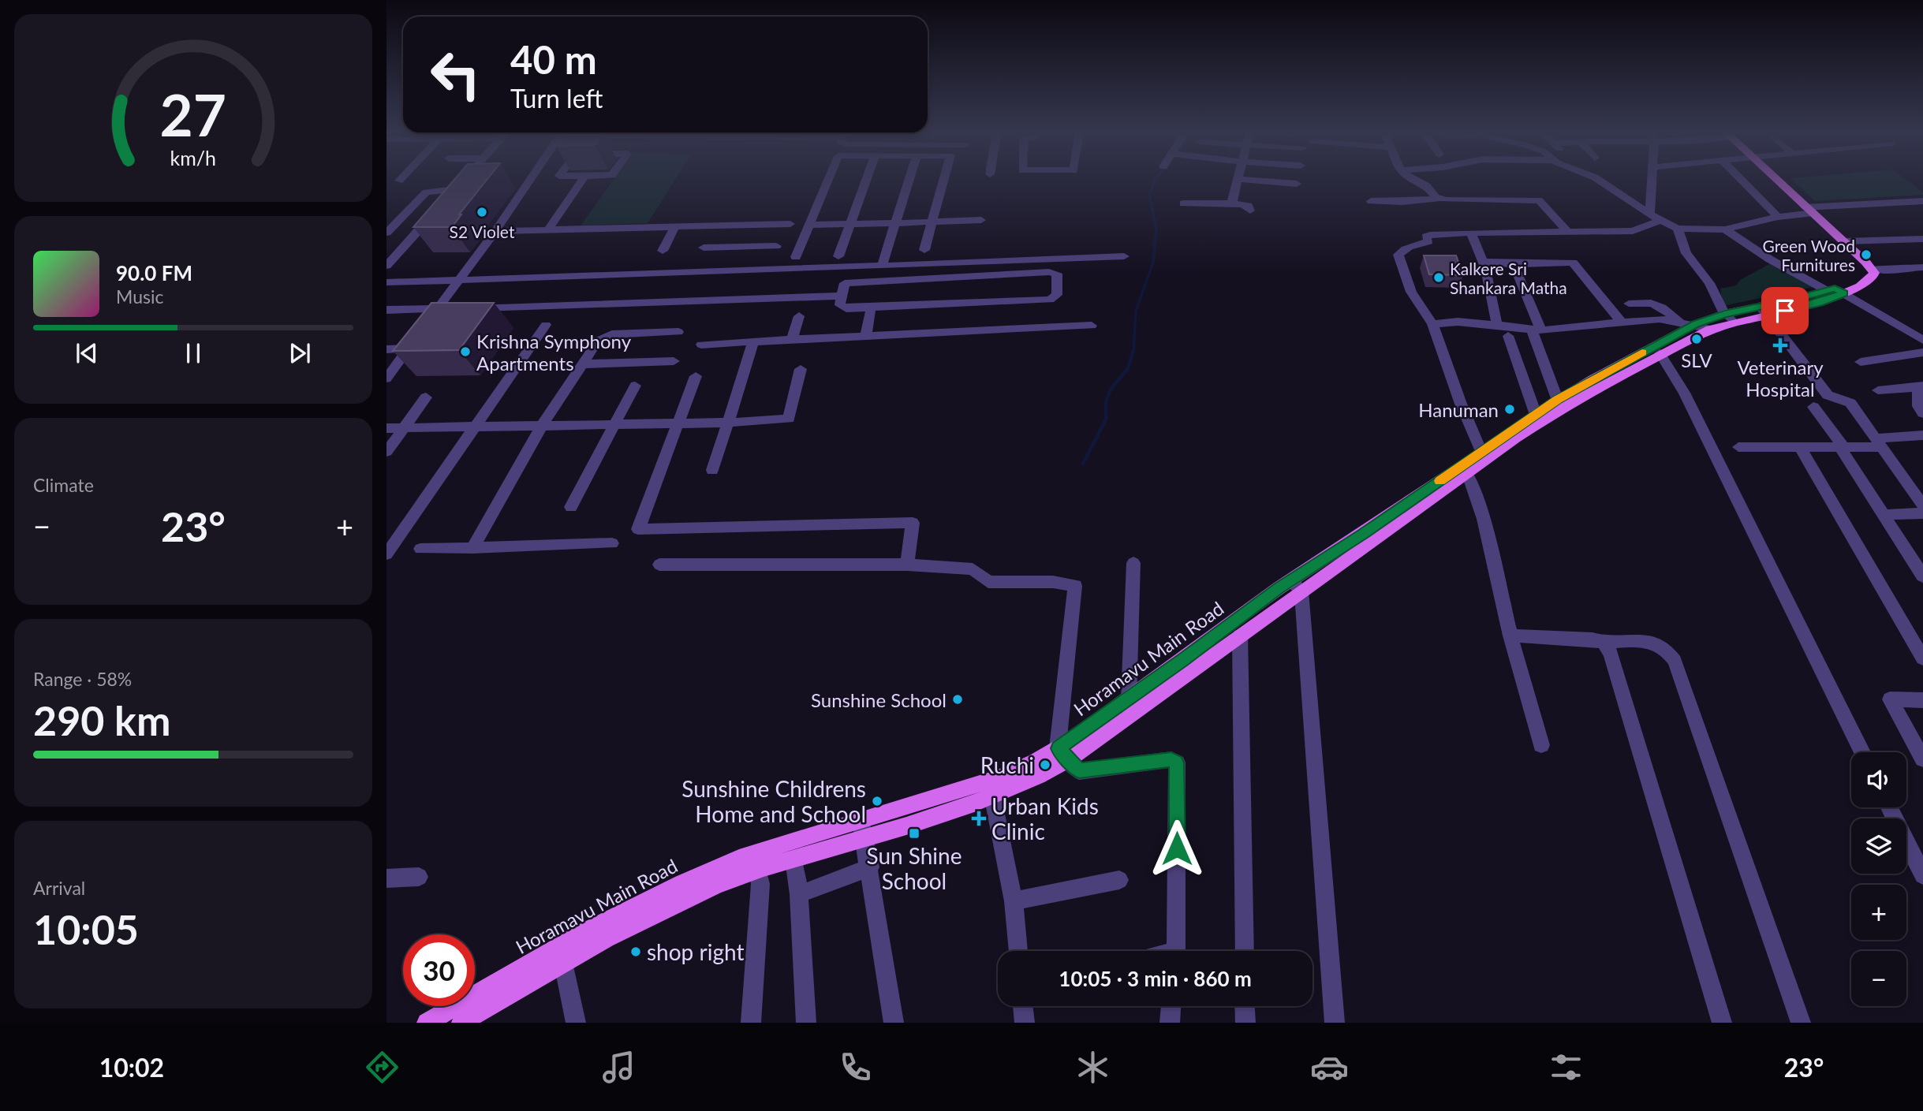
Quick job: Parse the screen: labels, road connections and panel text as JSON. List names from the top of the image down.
{
  "streets": {
    "main road": ["Horamavu Main Road"]
  },
  "places": {
    "other": [
      "S2 Violet",
      "Green Wood Furnitures",
      "Kalkere Sri Shankara Matha",
      "SLV",
      "Krishna Symphony Apartments",
      "Hanuman",
      "Sunshine School",
      "Ruchi",
      "Sunshine Childrens Home and School",
      "shop right"
    ],
    "health": ["Veterinary Hospital", "Urban Kids Clinic"],
    "transit": ["Sun Shine School"]
  },
  "page": {
    "turn": ["40 m", "Turn left"],
    "song": ["90.0 FM", "Music"],
    "tile": [
      "Climate",
      ["Range · 58%", "290 km"],
      ["Arrival", "10:05"]
    ],
    "heat": ["−", "23°", "+"],
    "map_buttons": ["+", "−"],
    "limit": "30",
    "trip": "10:05 · 3 min · 860 m",
    "tabs": ["10:02", "23°"],
    "gauge": ["27", "km/h"]
  }
}
